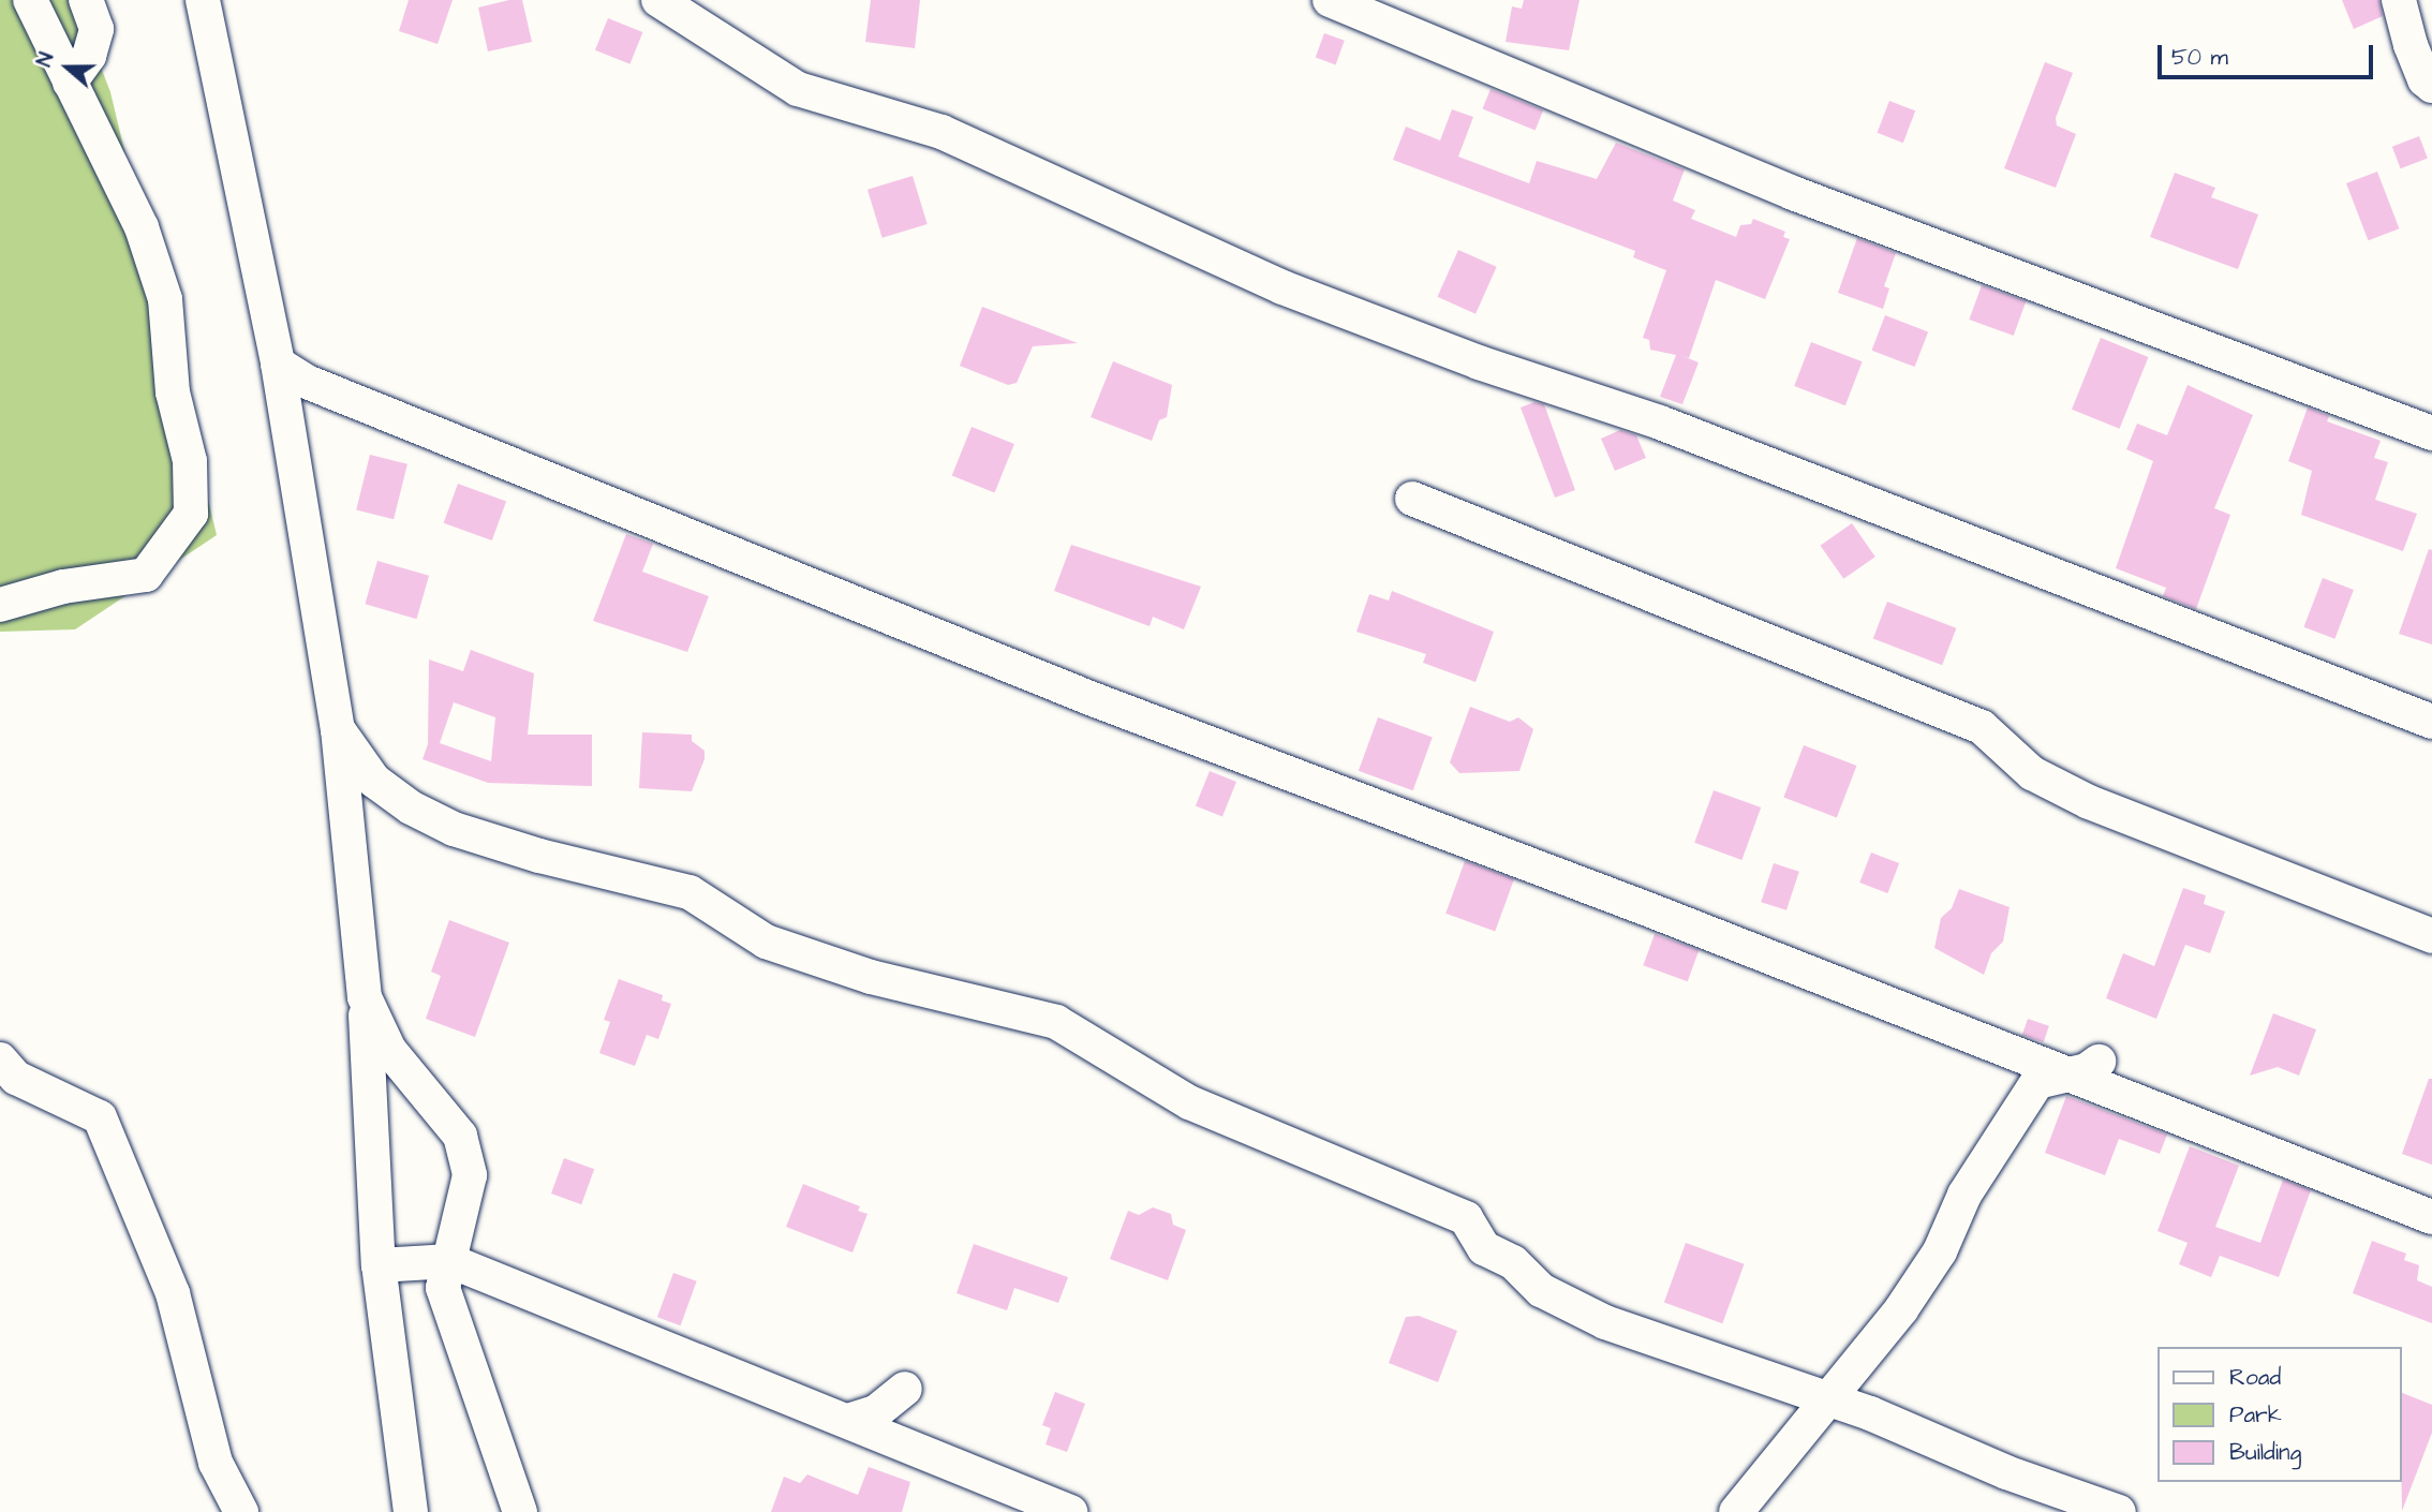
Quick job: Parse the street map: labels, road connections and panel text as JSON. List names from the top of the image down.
{
  "legend": ["Road", "Park", "Building"],
  "scale_bar": "50 m",
  "north": "left"
}
